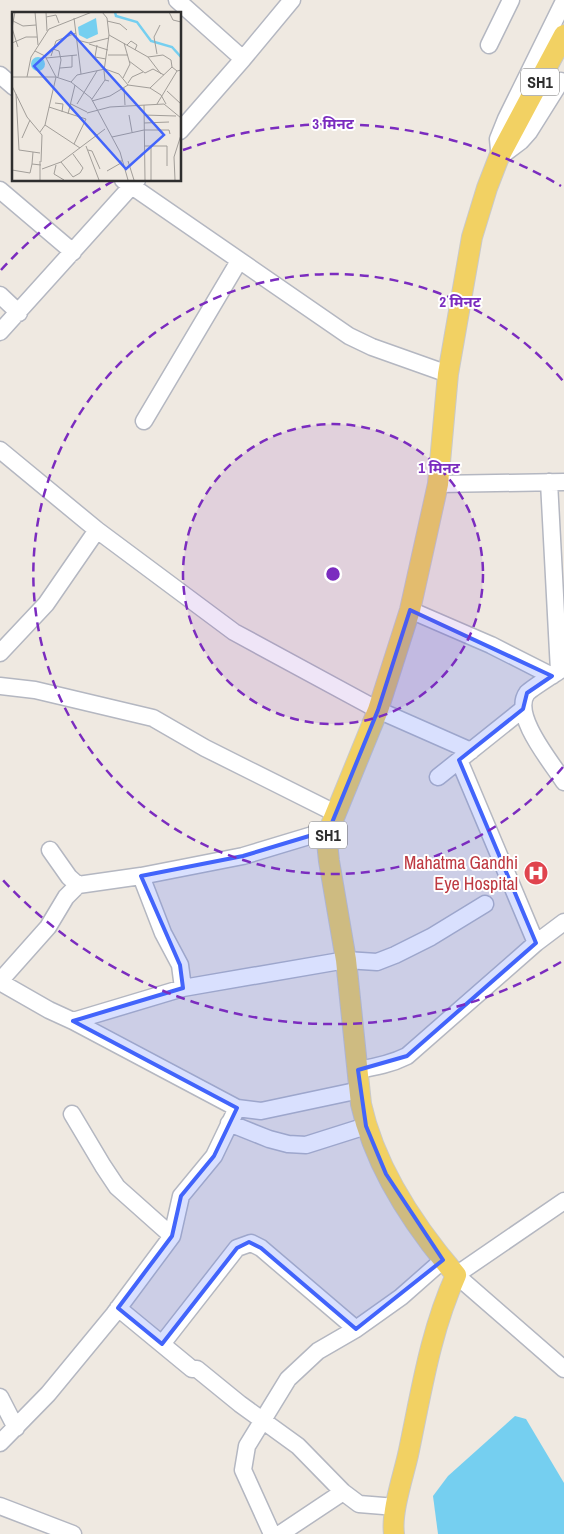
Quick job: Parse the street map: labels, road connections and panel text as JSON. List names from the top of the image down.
{
  "streets": {
    "main road": ["SH1"]
  },
  "places": {
    "hospital": ["Mahatma Gandhi Eye Hospital"]
  },
  "rings": ["3 मिनट", "2 मिनट", "1 मिनट"]
}
